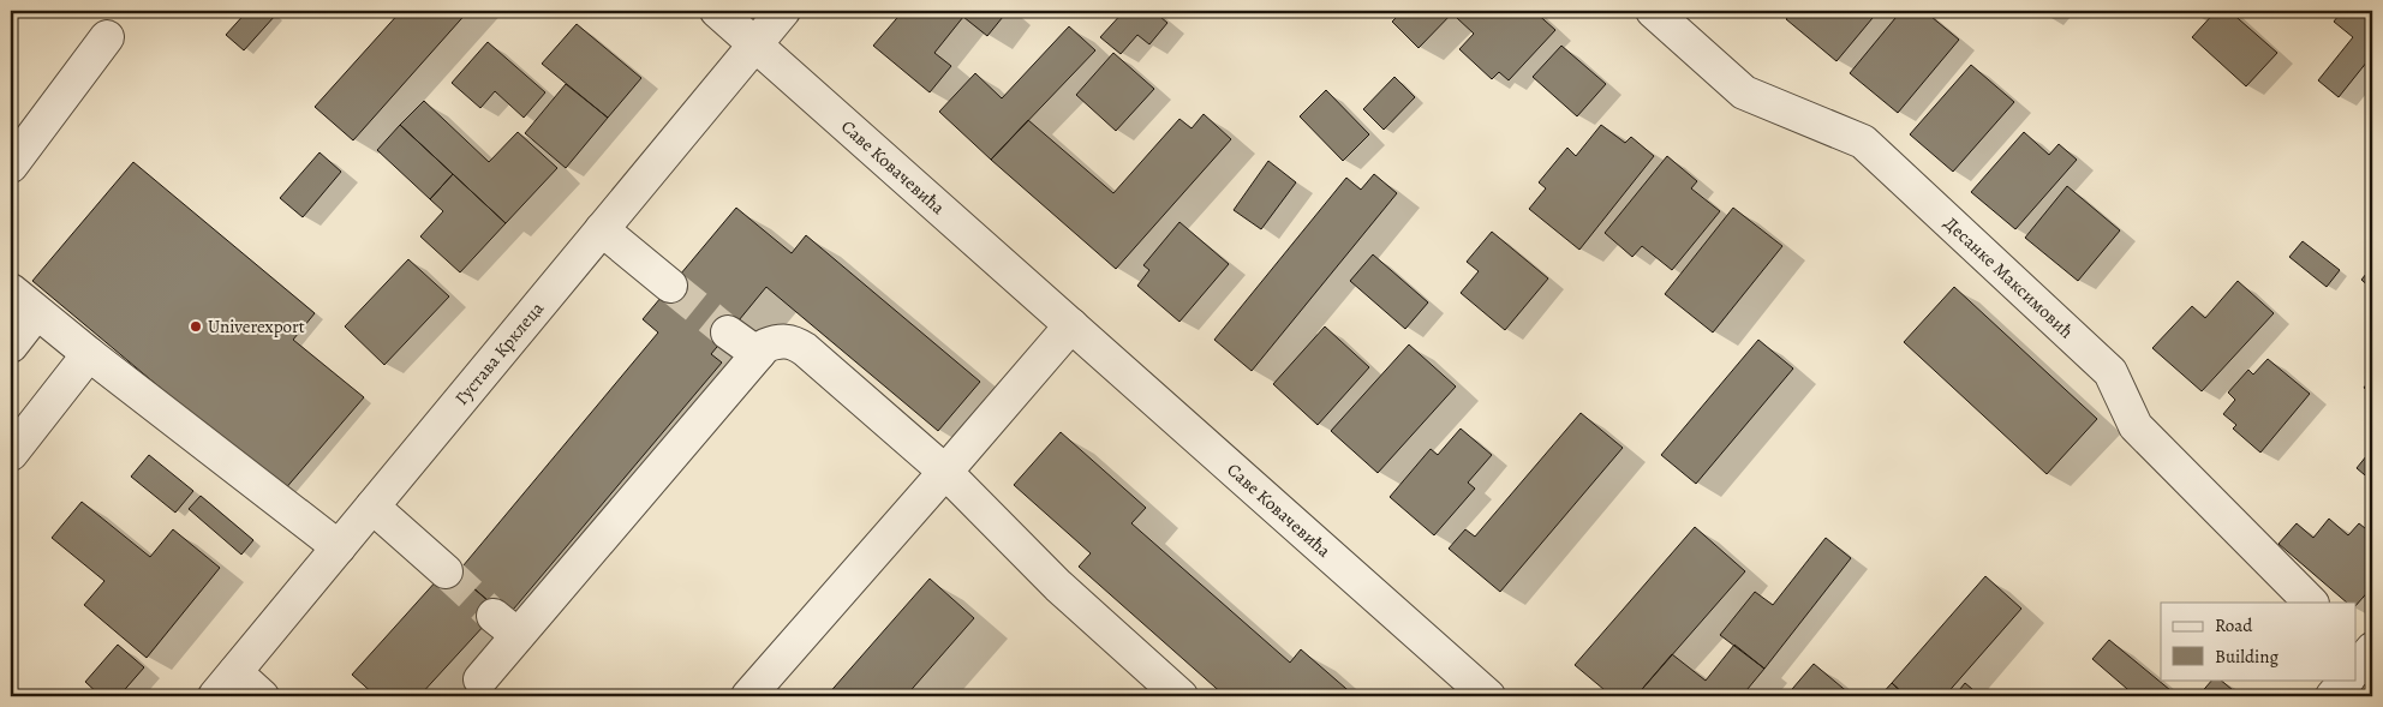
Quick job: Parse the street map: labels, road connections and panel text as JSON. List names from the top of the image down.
{
  "streets": {
    "street": ["Саве Ковачевића", "Десанке Максимовић", "Густава Крклеца"]
  },
  "crossings": [
    ["Саве Ковачевића", "Густава Крклеца"]
  ],
  "places": ["Univerexport"],
  "legend": ["Road", "Building"]
}
